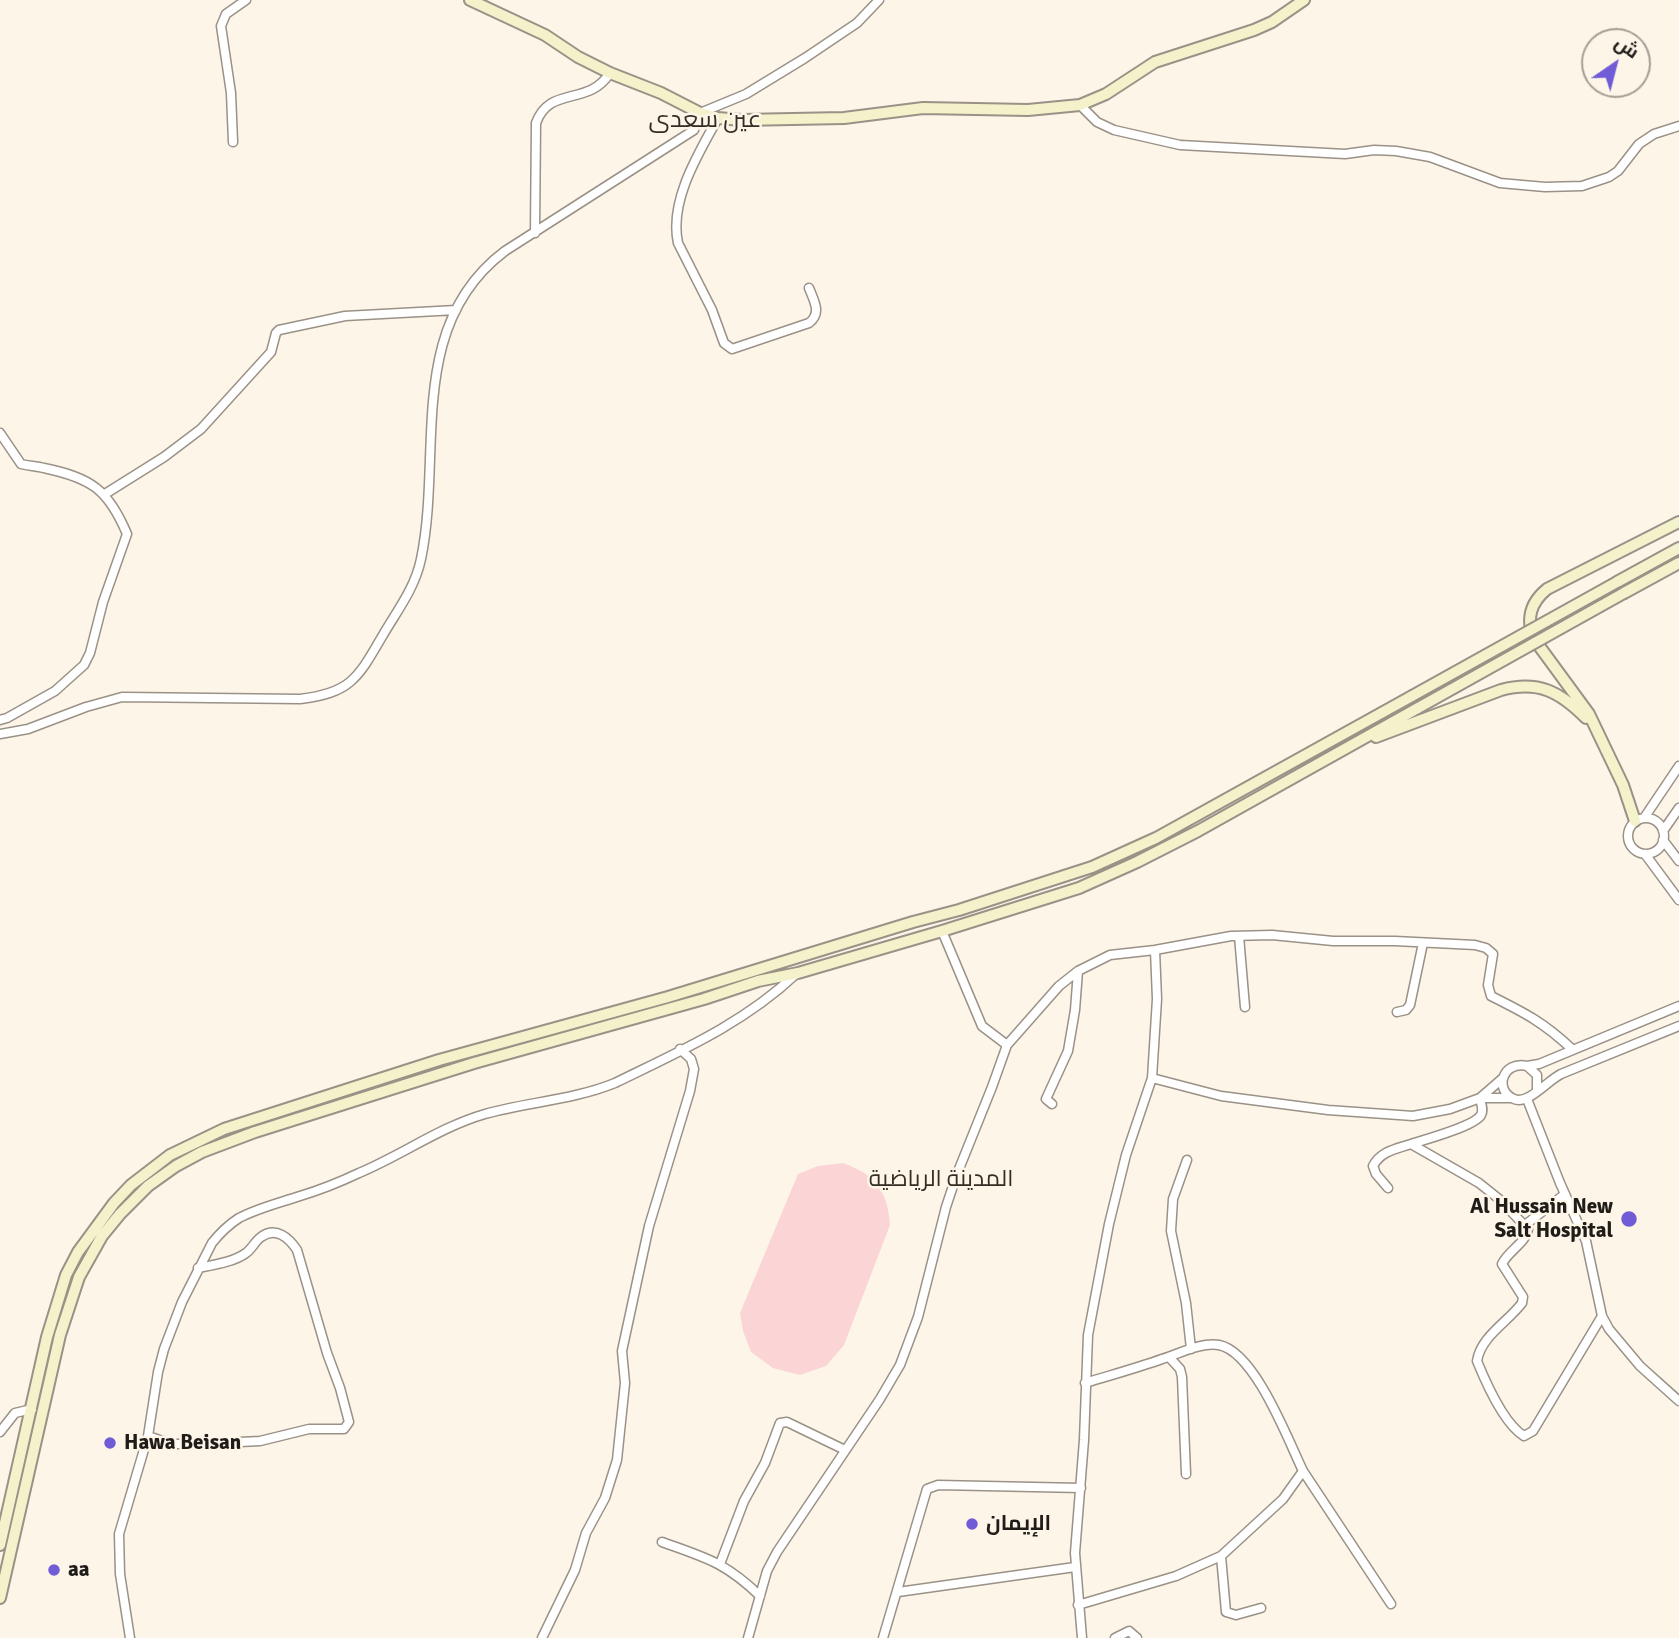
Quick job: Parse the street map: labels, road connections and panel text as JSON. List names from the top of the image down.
{
  "districts": ["عين سعدى", "المدينة الرياضية"],
  "places": [
    "Al Hussain New Salt Hospital",
    "Hawa Beisan",
    "الإيمان",
    "aa"
  ],
  "north": "top right"
}
